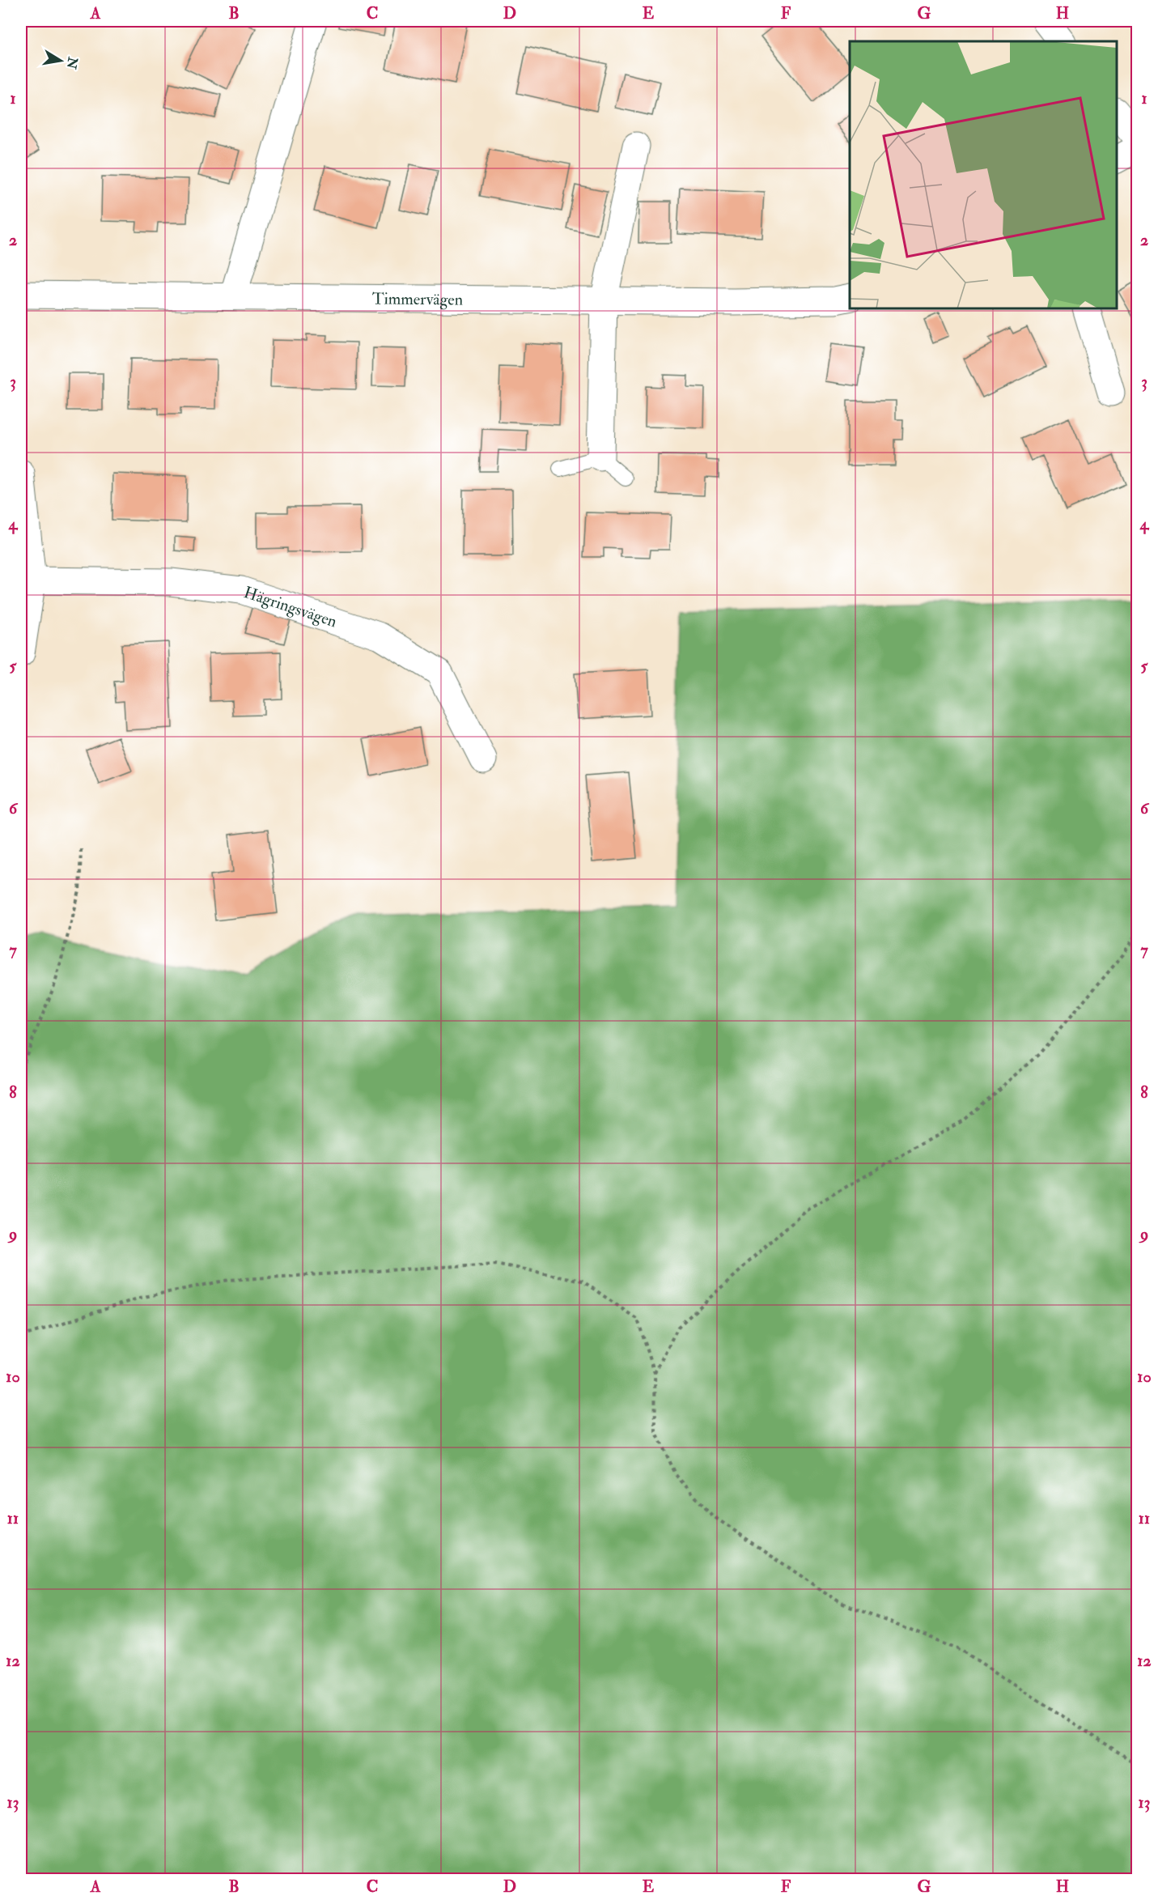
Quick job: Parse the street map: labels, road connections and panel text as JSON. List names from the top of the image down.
{
  "streets": {
    "street": ["Timmervägen", "Hägringsvägen"]
  },
  "north": "right",
  "grid": {
    "columns": [
      "A",
      "B",
      "C",
      "D",
      "E",
      "F",
      "G",
      "H"
    ],
    "rows": [
      "1",
      "2",
      "3",
      "4",
      "5",
      "6",
      "7",
      "8",
      "9",
      "10",
      "11",
      "12",
      "13"
    ]
  }
}
